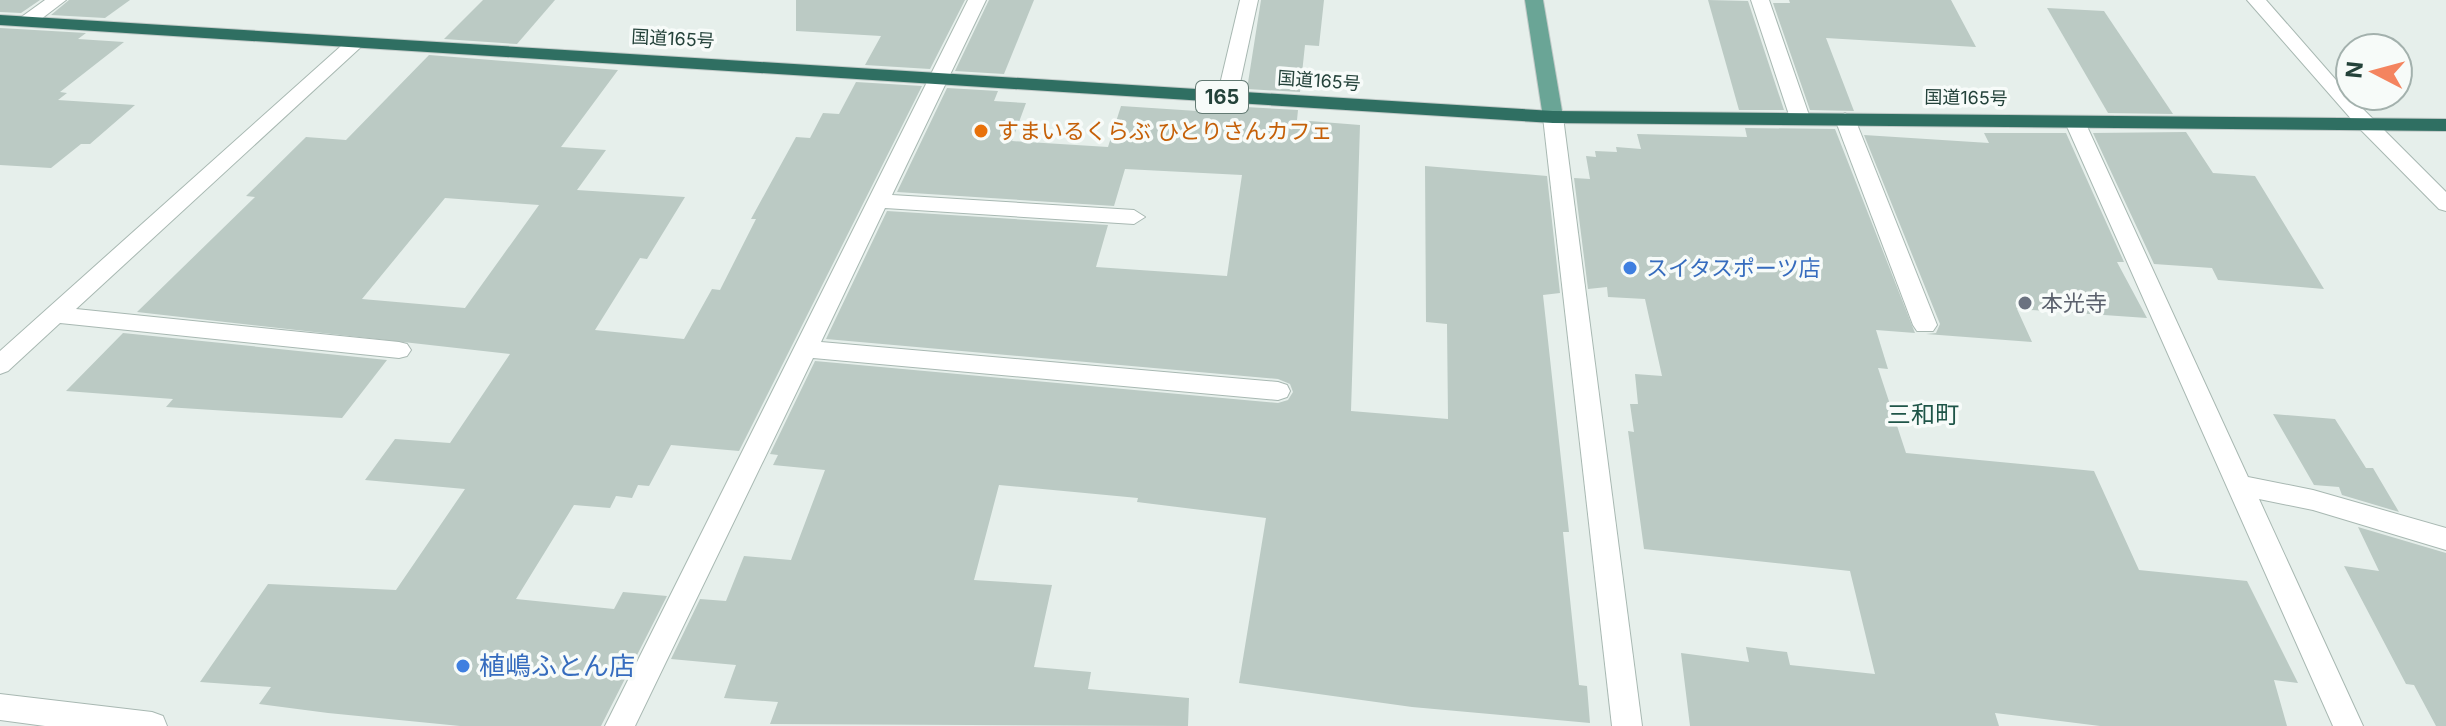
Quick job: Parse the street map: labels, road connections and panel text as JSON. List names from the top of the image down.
{
  "streets": {
    "highway": ["国道165号", "165"]
  },
  "districts": ["三和町"],
  "places": [
    "すまいるくらぶ ひとりさんカフェ",
    "スイタスポーツ店",
    "本光寺",
    "植嶋ふとん店"
  ],
  "north": "left"
}
